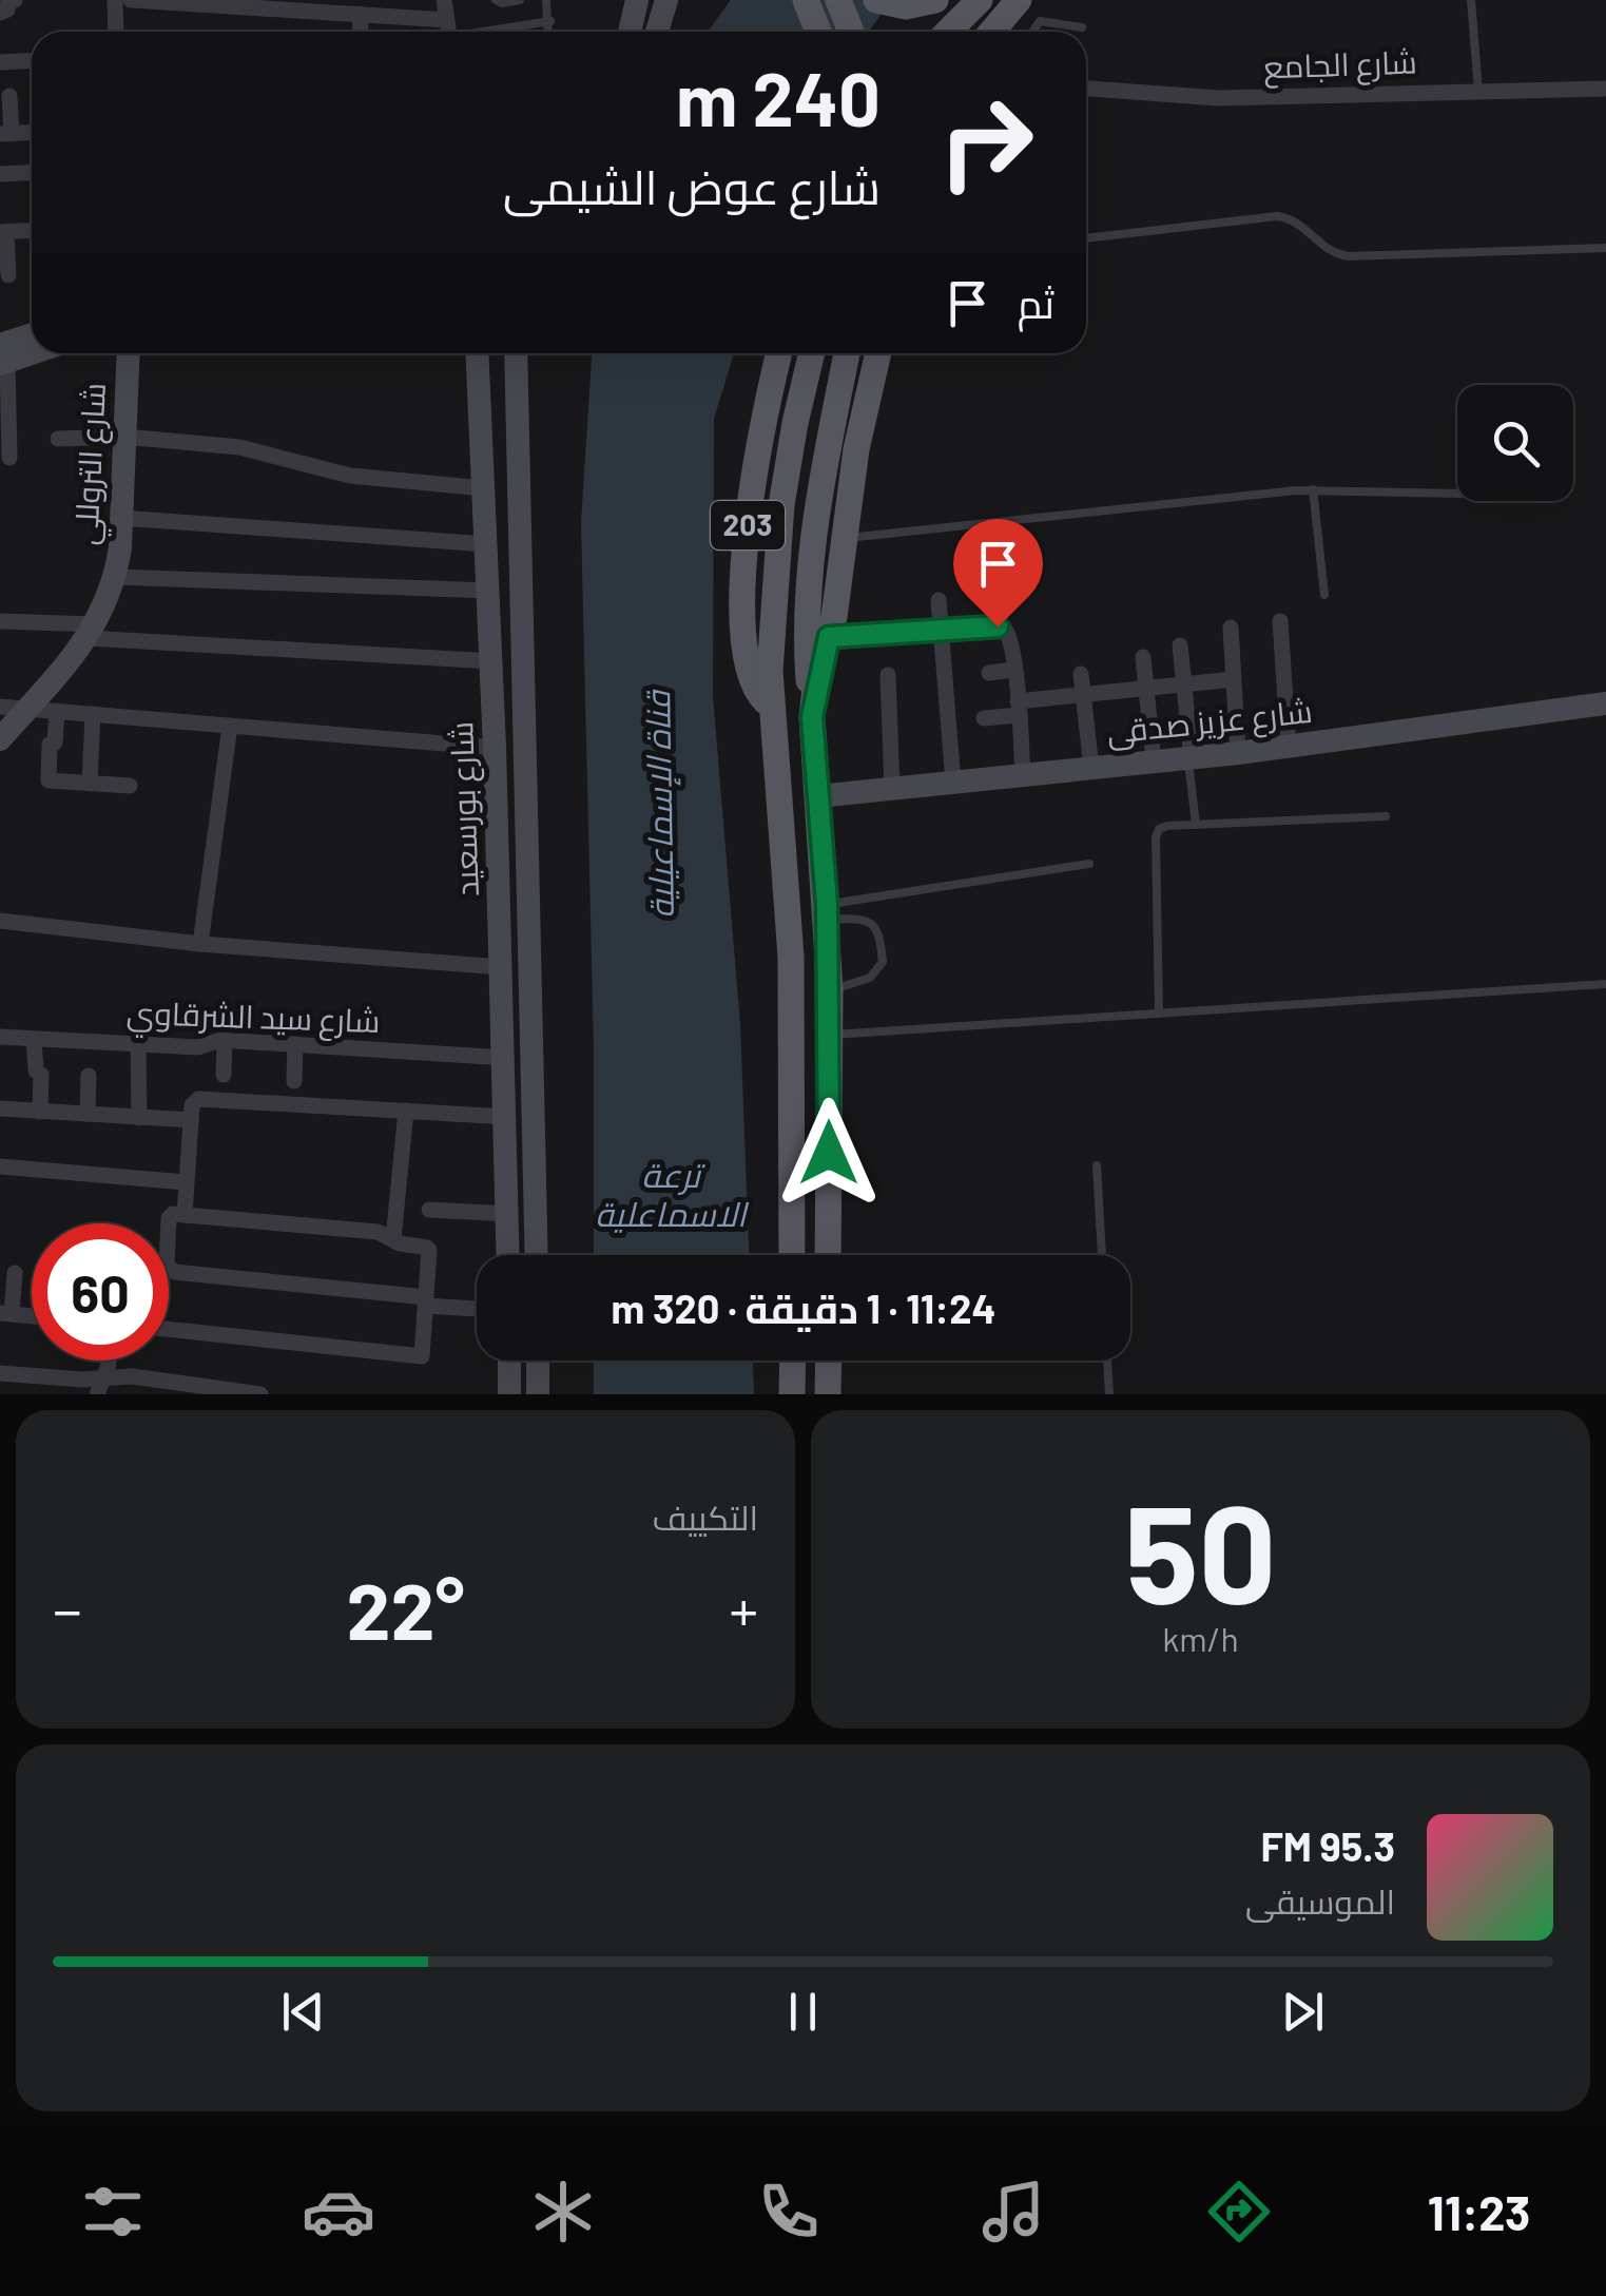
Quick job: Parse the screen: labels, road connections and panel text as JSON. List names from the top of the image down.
{
  "streets": {
    "main road": [
      "شارع التروللي",
      "203",
      "شارع عزيز صدقى",
      "شارع بورسعيد"
    ],
    "street": ["شارع الجامع", "شارع سيد الشرقاوي"]
  },
  "crossings": [
    ["شارع بورسعيد", "شارع سيد الشرقاوي"]
  ],
  "water": ["قناة الإسماعيلية", "ترعة الاسماعلية"],
  "page": {
    "turn": ["240 m", "شارع عوض الشيمى"],
    "then": "ثم",
    "limit": "60",
    "trip": "11:24 · 1 دقيقة · 320 m",
    "tile": [
      ["50", "km/h"],
      "التكييف"
    ],
    "heat": ["−", "22°", "+"],
    "song": ["95.3 FM", "الموسيقى"],
    "tabs": "11:23"
  }
}
